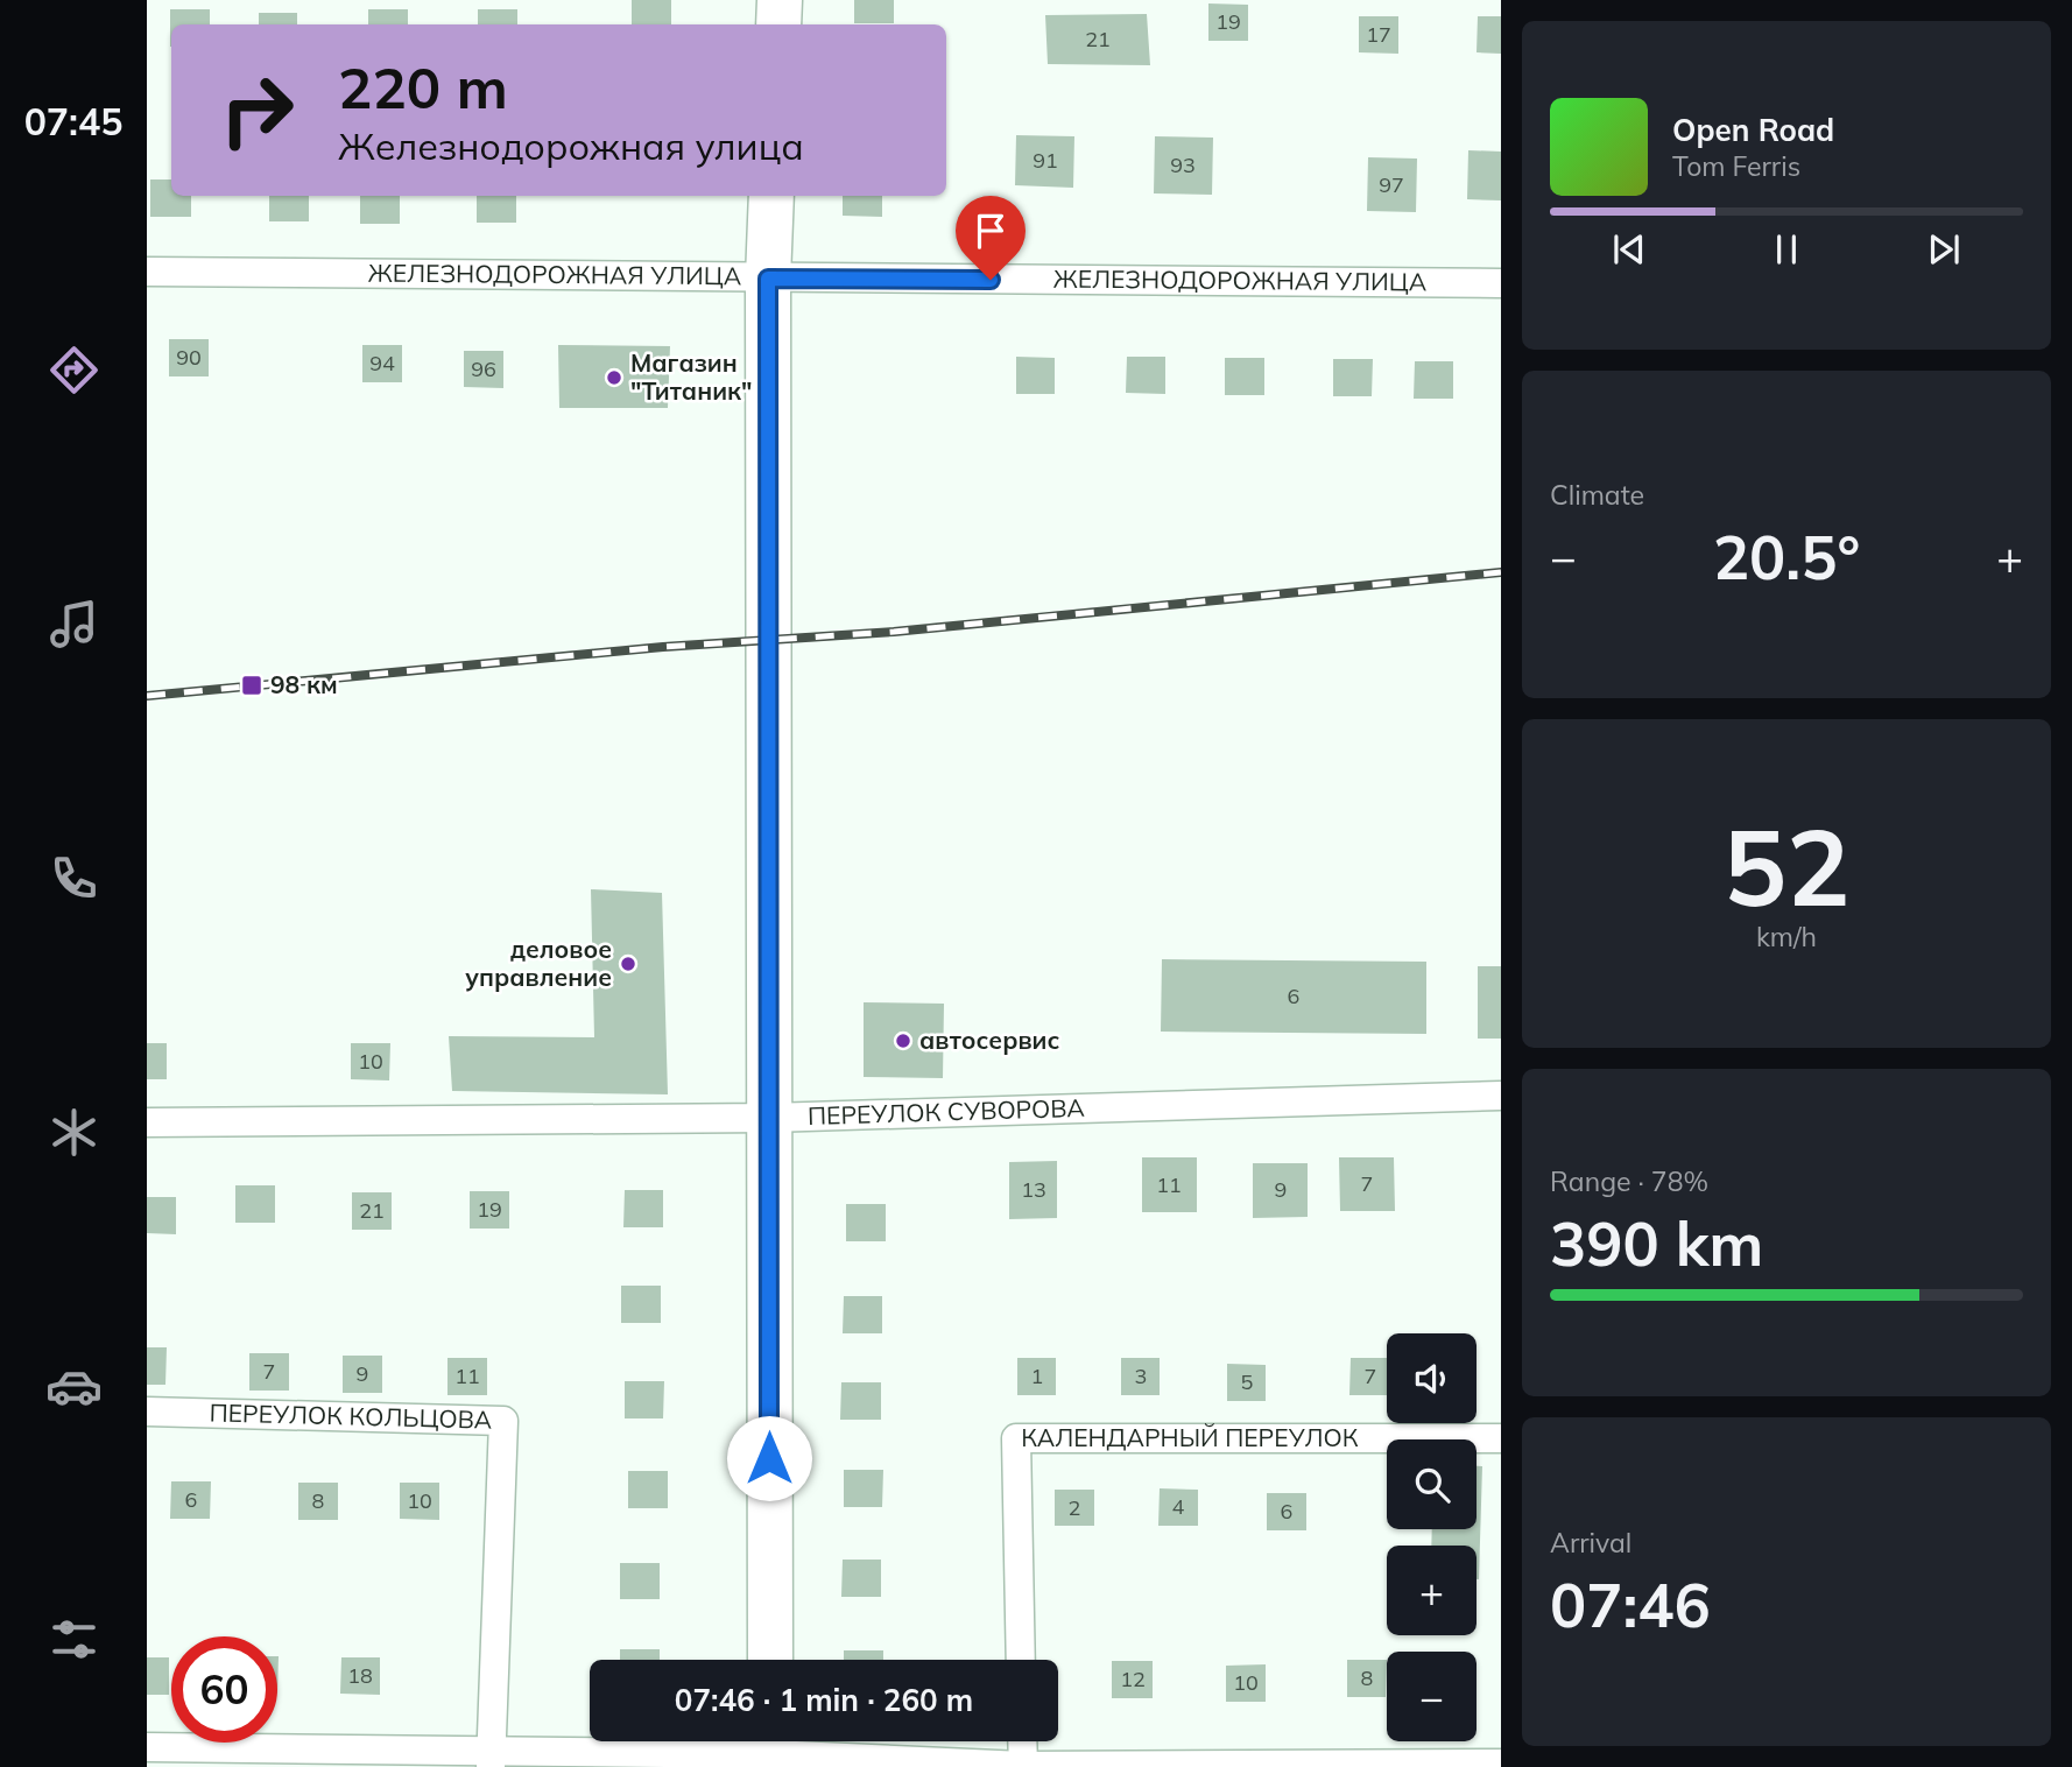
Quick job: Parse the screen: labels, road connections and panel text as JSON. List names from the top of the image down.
{
  "streets": {
    "street": [
      "ЖЕЛЕЗНОДОРОЖНАЯ УЛИЦА",
      "ПЕРЕУЛОК СУВОРОВА",
      "ПЕРЕУЛОК КОЛЬЦОВА",
      "КАЛЕНДАРНЫЙ ПЕРЕУЛОК"
    ]
  },
  "places": {
    "other": ["Магазин \"Титаник\"", "деловое управление", "автосервис"],
    "transit": ["98 км"]
  },
  "house_numbers": [
    "19",
    "17",
    "21",
    "91",
    "93",
    "97",
    "90",
    "94",
    "96",
    "6",
    "10",
    "7",
    "11",
    "13",
    "9",
    "19",
    "21",
    "7",
    "9",
    "11",
    "1",
    "3",
    "7",
    "5",
    "6",
    "8",
    "10",
    "4",
    "2",
    "6",
    "18",
    "8",
    "12",
    "10"
  ],
  "page": {
    "tabs": "07:45",
    "turn": ["220 m", "Железнодорожная улица"],
    "song": ["Open Road", "Tom Ferris"],
    "tile": [
      "Climate",
      ["52", "km/h"],
      ["Range · 78%", "390 km"],
      ["Arrival", "07:46"]
    ],
    "heat": ["−", "20.5°", "+"],
    "map_buttons": ["+", "−"],
    "limit": "60",
    "trip": "07:46 · 1 min · 260 m"
  }
}
